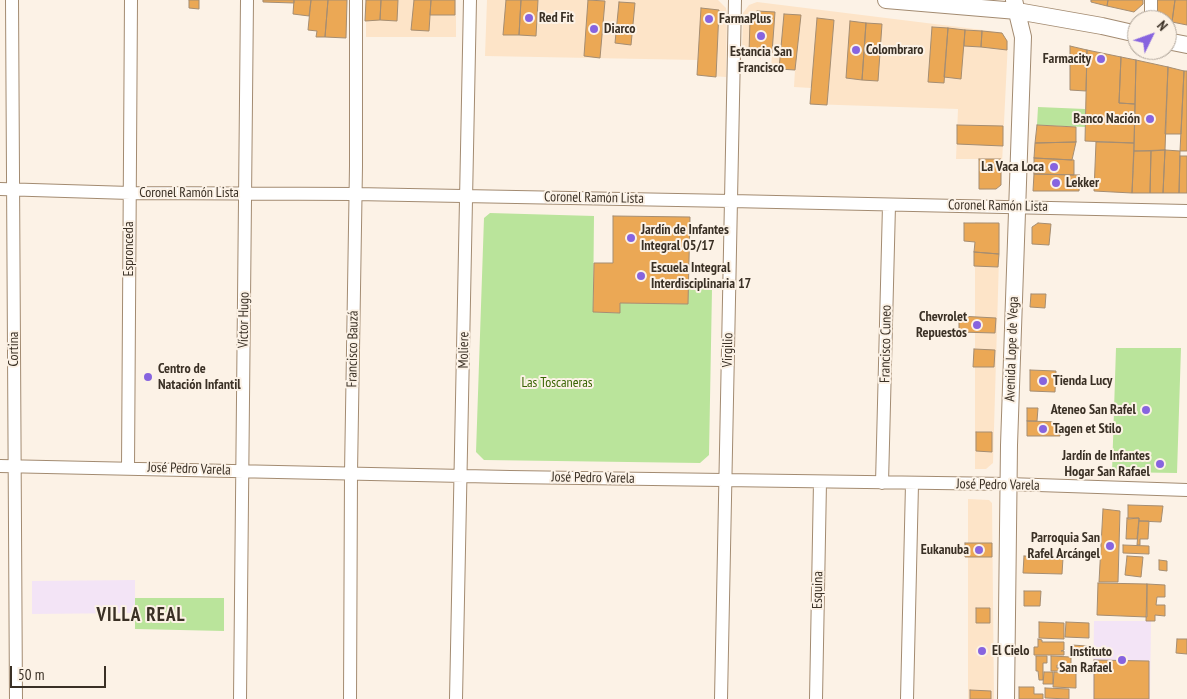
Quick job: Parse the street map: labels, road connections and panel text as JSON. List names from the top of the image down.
{
  "streets": {
    "main road": ["Avenida Lope de Vega"],
    "street": [
      "Coronel Ramón Lista",
      "Espronceda",
      "Víctor Hugo",
      "Francisco Cuneo",
      "Cortina",
      "Francisco Bauzá",
      "Moliere",
      "Virgilio",
      "José Pedro Varela",
      "Esquina"
    ]
  },
  "crossings": [
    ["Coronel Ramón Lista", "Espronceda"],
    ["Coronel Ramón Lista", "Víctor Hugo"],
    ["Coronel Ramón Lista", "Francisco Cuneo"],
    ["Coronel Ramón Lista", "Cortina"],
    ["Coronel Ramón Lista", "Francisco Bauzá"],
    ["Coronel Ramón Lista", "Avenida Lope de Vega"],
    ["Coronel Ramón Lista", "Moliere"],
    ["Coronel Ramón Lista", "Virgilio"],
    ["Espronceda", "José Pedro Varela"],
    ["Víctor Hugo", "José Pedro Varela"],
    ["Francisco Cuneo", "José Pedro Varela"],
    ["Cortina", "José Pedro Varela"],
    ["Francisco Bauzá", "José Pedro Varela"],
    ["Avenida Lope de Vega", "José Pedro Varela"],
    ["Moliere", "José Pedro Varela"],
    ["Virgilio", "José Pedro Varela"],
    ["José Pedro Varela", "Esquina"]
  ],
  "districts": ["VILLA REAL"],
  "parks": ["Las Toscaneras"],
  "places": [
    "Red Fit",
    "FarmaPlus",
    "Diarco",
    "Estancia San Francisco",
    "Colombraro",
    "Farmacity",
    "Banco Nación",
    "La Vaca Loca",
    "Lekker",
    "Jardín de Infantes Integral 05/17",
    "Escuela Integral Interdisciplinaria 17",
    "Chevrolet Repuestos",
    "Centro de Natación Infantil",
    "Tienda Lucy",
    "Ateneo San Rafel",
    "Tagen et Stilo",
    "Jardín de Infantes Hogar San Rafael",
    "Parroquia San Rafel Arcángel",
    "Eukanuba",
    "El Cielo",
    "Instituto San Rafael"
  ],
  "scale_bar": "50 m",
  "north": "top right"
}
